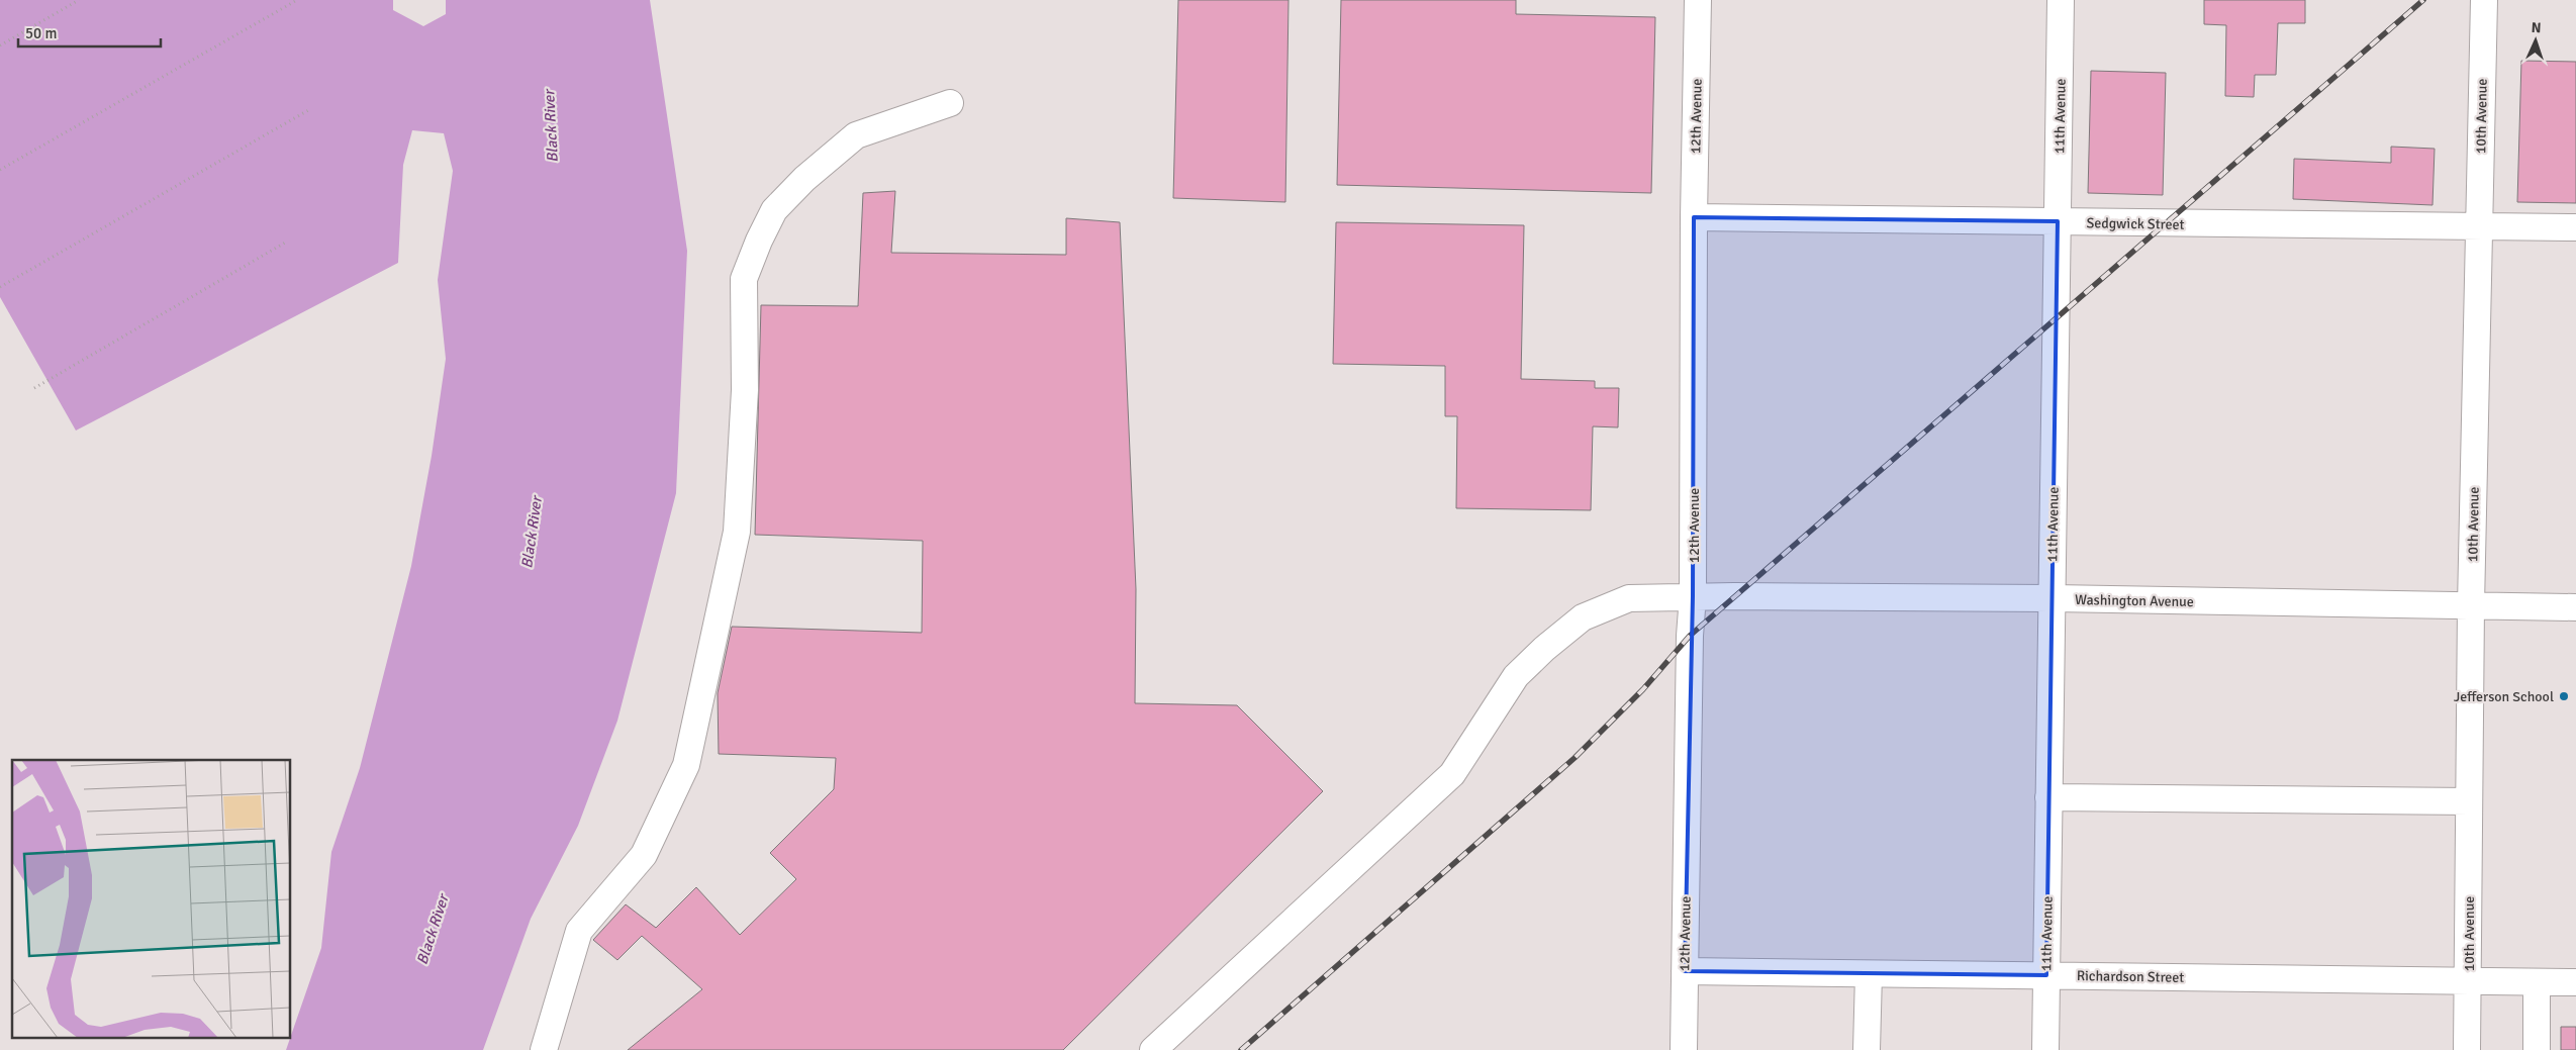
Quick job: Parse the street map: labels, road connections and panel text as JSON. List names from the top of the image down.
{
  "streets": {
    "street": [
      "12th Avenue",
      "11th Avenue",
      "10th Avenue",
      "Sedgwick Street",
      "Washington Avenue",
      "Richardson Street"
    ]
  },
  "crossings": [
    ["12th Avenue", "Sedgwick Street"],
    ["12th Avenue", "Washington Avenue"],
    ["12th Avenue", "Richardson Street"],
    ["11th Avenue", "Sedgwick Street"],
    ["11th Avenue", "Washington Avenue"],
    ["11th Avenue", "Richardson Street"],
    ["10th Avenue", "Sedgwick Street"],
    ["10th Avenue", "Washington Avenue"],
    ["10th Avenue", "Richardson Street"]
  ],
  "water": ["Black River"],
  "places": ["Jefferson School"],
  "scale_bar": "50 m",
  "north": "top"
}
